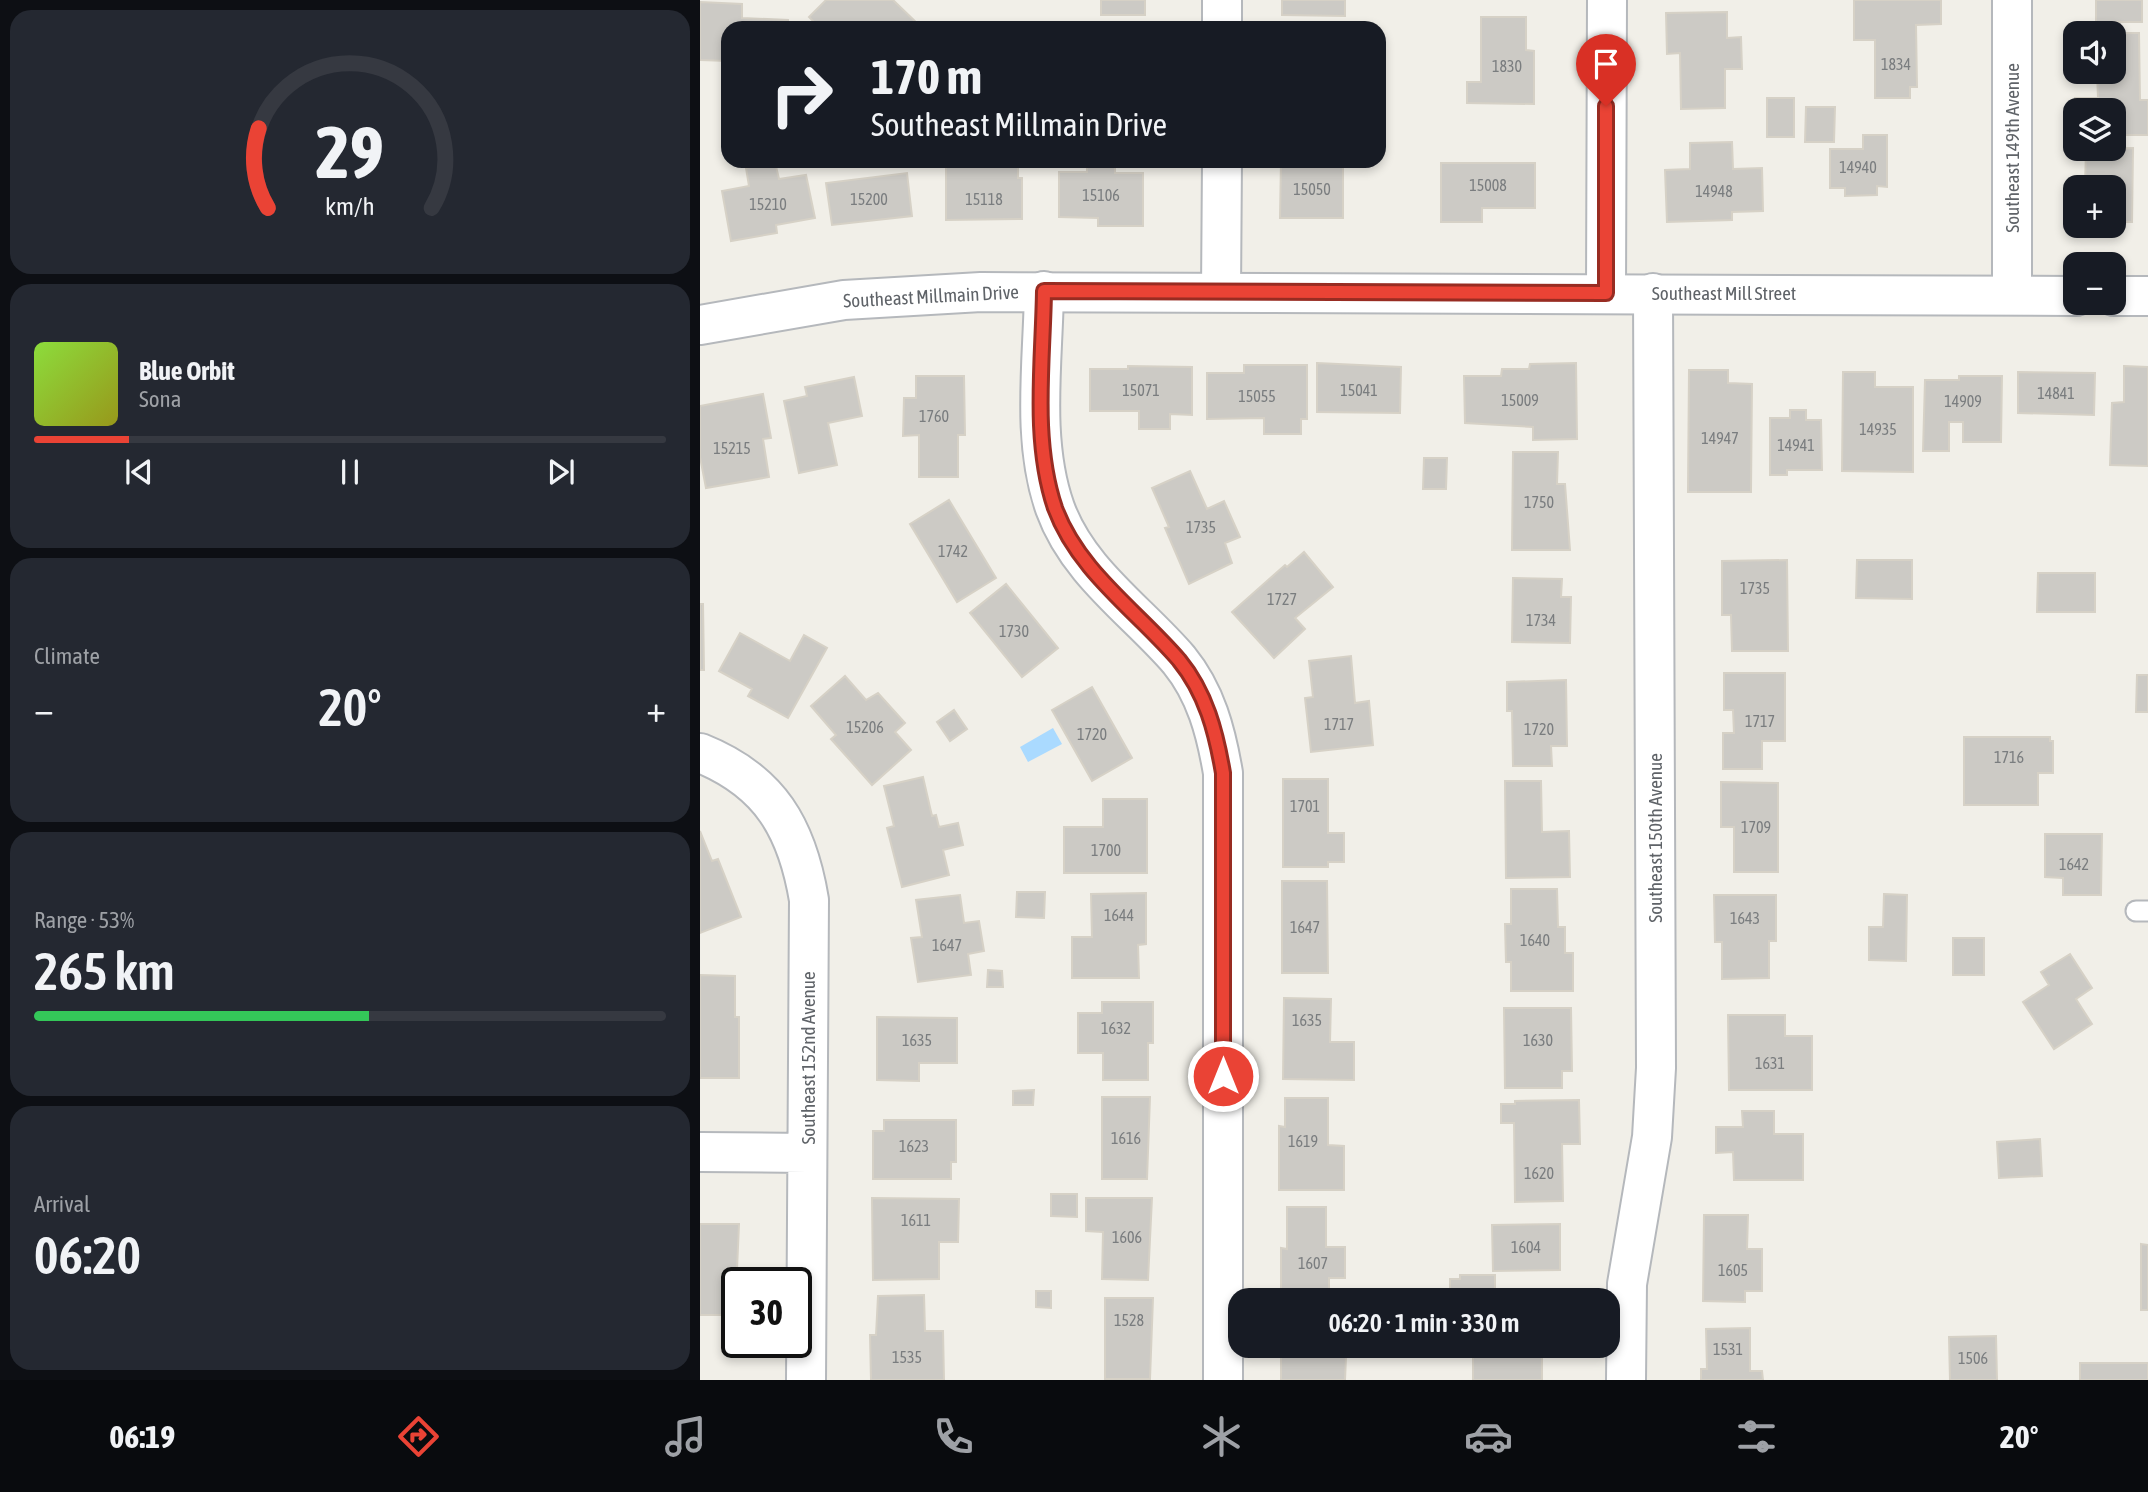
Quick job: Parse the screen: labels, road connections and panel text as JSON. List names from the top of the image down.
{
  "streets": {
    "street": [
      "Southeast 149th Avenue",
      "Southeast Mill Street",
      "Southeast Millmain Drive",
      "Southeast 150th Avenue",
      "Southeast 152nd Avenue"
    ]
  },
  "crossings": [
    ["Southeast 149th Avenue", "Southeast Mill Street"],
    ["Southeast Mill Street", "Southeast Millmain Drive"],
    ["Southeast Mill Street", "Southeast 150th Avenue"]
  ],
  "house_numbers": [
    "1834",
    "1830",
    "14940",
    "15008",
    "15050",
    "14948",
    "15106",
    "15200",
    "15118",
    "15210",
    "15071",
    "15041",
    "14841",
    "15055",
    "15009",
    "14909",
    "1760",
    "14935",
    "14947",
    "14941",
    "15215",
    "1750",
    "1735",
    "1742",
    "1735",
    "1727",
    "1734",
    "1730",
    "1717",
    "1717",
    "15206",
    "1720",
    "1720",
    "1716",
    "1701",
    "1709",
    "1700",
    "1642",
    "1644",
    "1643",
    "1647",
    "1640",
    "1647",
    "1635",
    "1632",
    "1635",
    "1630",
    "1631",
    "1616",
    "1619",
    "1623",
    "1620",
    "1611",
    "1606",
    "1604",
    "1607",
    "1605",
    "1528",
    "1531",
    "1535",
    "1506"
  ],
  "page": {
    "map_buttons": ["+", "−"],
    "turn": ["170 m", "Southeast Millmain Drive"],
    "song": ["Blue Orbit", "Sona"],
    "tile": [
      "Climate",
      ["Range · 53%", "265 km"],
      ["Arrival", "06:20"]
    ],
    "heat": ["−", "20°", "+"],
    "limit": "30",
    "trip": "06:20 · 1 min · 330 m",
    "tabs": ["06:19", "20°"],
    "gauge": ["29", "km/h"]
  }
}
